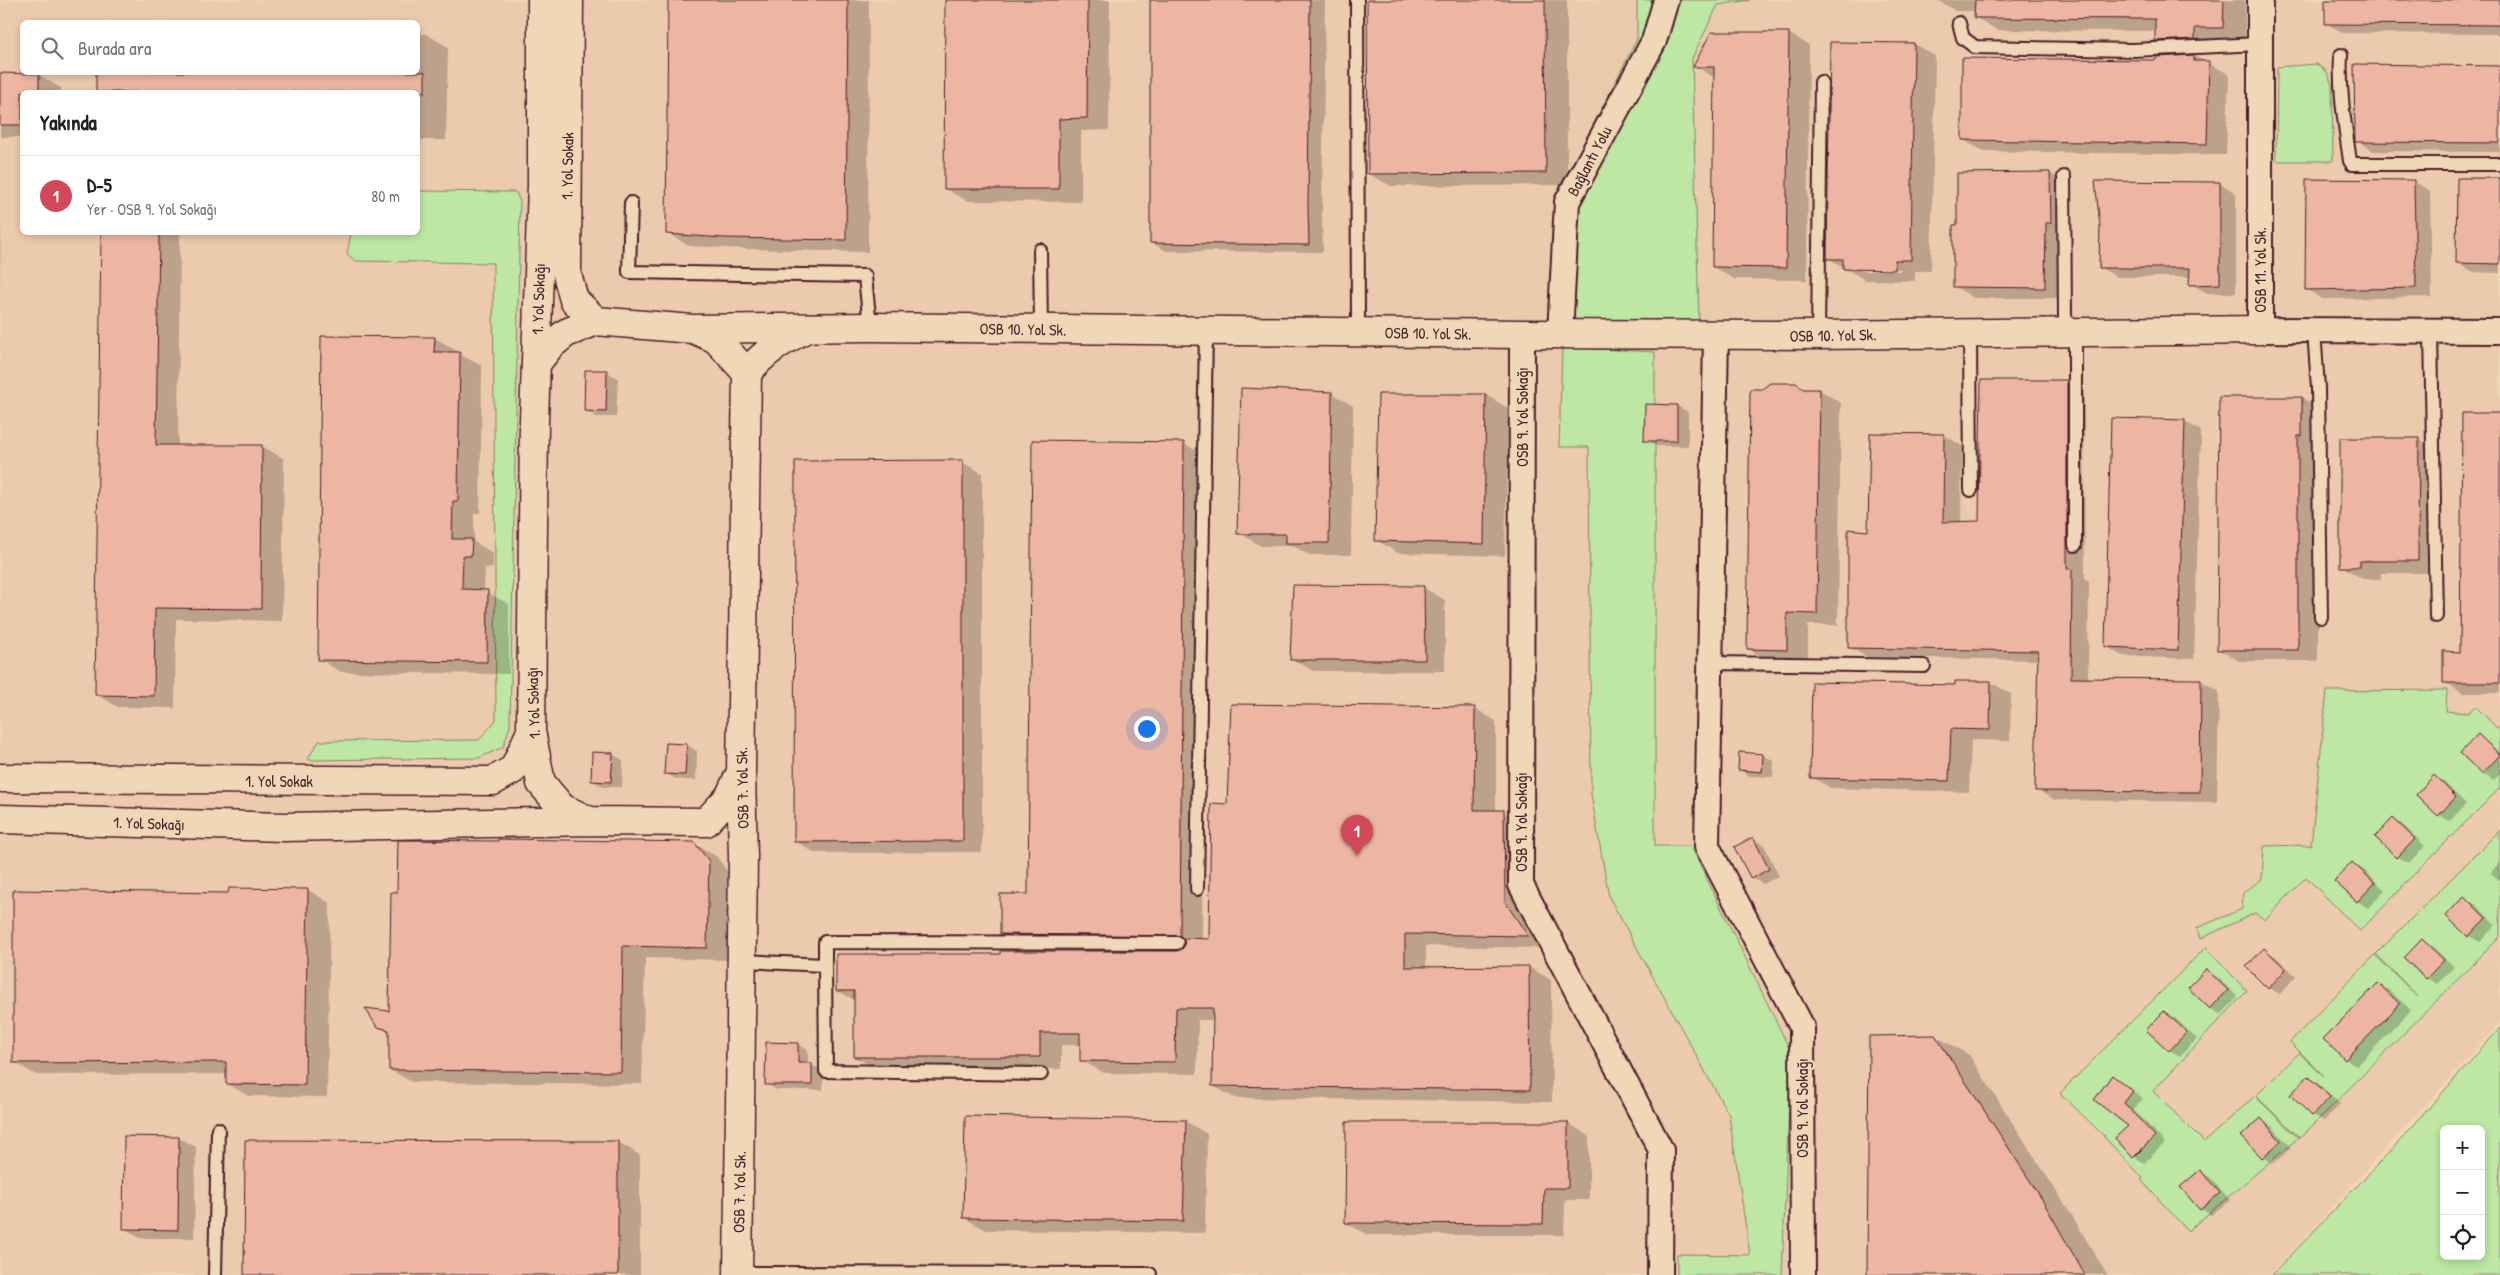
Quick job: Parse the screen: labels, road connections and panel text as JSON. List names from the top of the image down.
{
  "streets": {
    "street": [
      "Bağlantı Yolu",
      "1. Yol Sokak",
      "OSB 11. Yol Sk.",
      "1. Yol Sokağı",
      "OSB 10. Yol Sk.",
      "OSB 9. Yol Sokağı",
      "OSB 7. Yol Sk."
    ]
  },
  "crossings": [
    ["Bağlantı Yolu", "OSB 10. Yol Sk."],
    ["1. Yol Sokak", "1. Yol Sokağı"],
    ["1. Yol Sokak", "OSB 10. Yol Sk."],
    ["OSB 11. Yol Sk.", "OSB 10. Yol Sk."],
    ["OSB 10. Yol Sk.", "OSB 9. Yol Sokağı"]
  ],
  "page": {
    "search": "Burada ara",
    "heading": "Yakında",
    "list": [
      {
        "mark": "1",
        "name": "D-5",
        "note": "Yer · OSB 9. Yol Sokağı",
        "value": "80 m"
      }
    ],
    "pins": "1",
    "map_buttons": ["+", "−"]
  }
}
